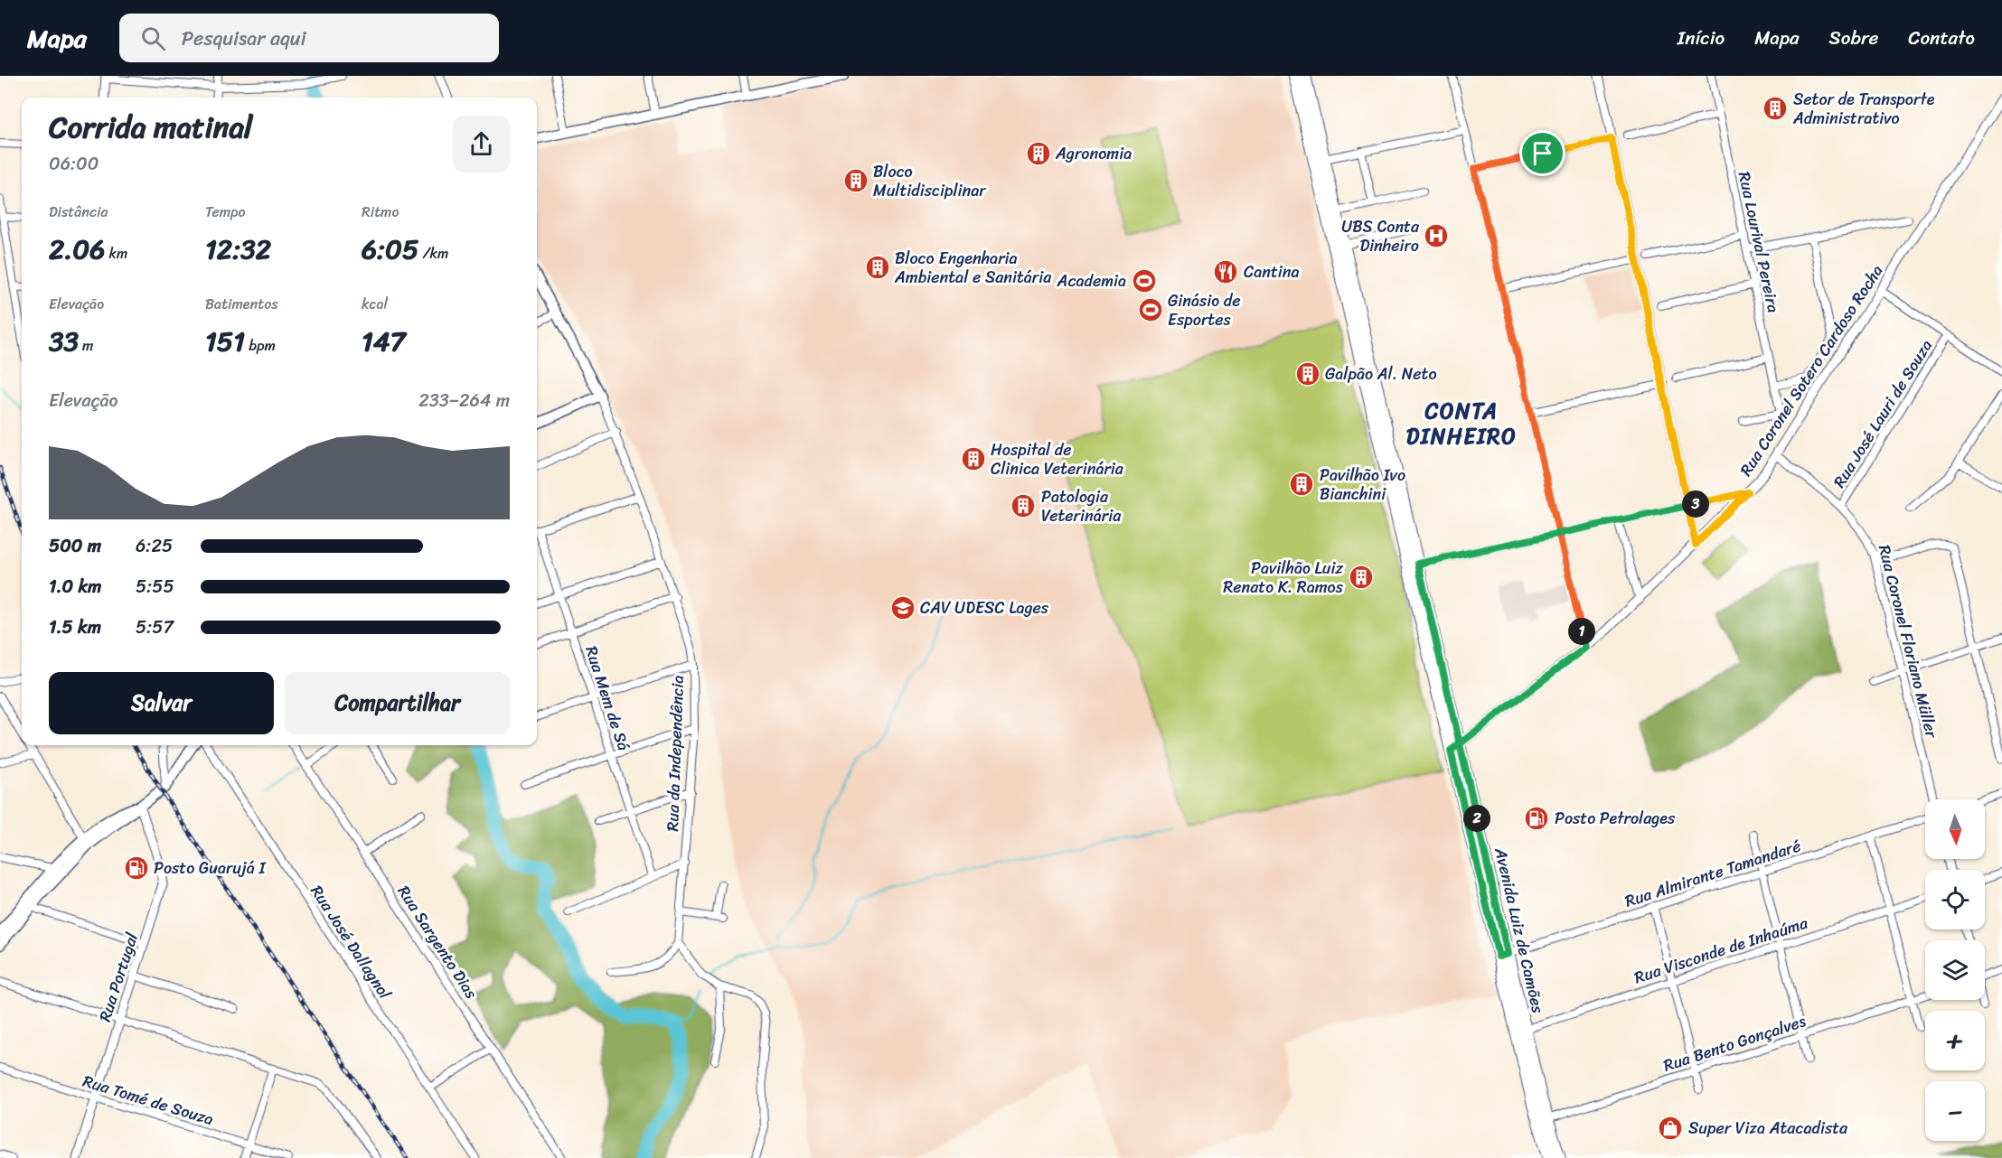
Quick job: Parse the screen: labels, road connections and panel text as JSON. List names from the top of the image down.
{
  "streets": {
    "main road": ["Rua da Independência", "Avenida Luiz de Camões"],
    "street": [
      "Rua Lourival Pereira",
      "Rua Coronel Sotero Cardoso Rocha",
      "Rua José Lauri de Souza",
      "Rua Coronel Floriano Müller",
      "Rua Mem de Sá",
      "Rua Almirante Tamandaré",
      "Rua José Dallagnol",
      "Rua Sargento Dias",
      "Rua Visconde de Inhaúma",
      "Rua Portugal",
      "Rua Bento Gonçalves",
      "Rua Tomé de Souza"
    ]
  },
  "crossings": [
    ["Rua Coronel Sotero Cardoso Rocha", "Rua Coronel Floriano Müller"],
    ["Rua Coronel Sotero Cardoso Rocha", "Avenida Luiz de Camões"],
    ["Rua José Lauri de Souza", "Rua Coronel Floriano Müller"],
    ["Rua Almirante Tamandaré", "Avenida Luiz de Camões"],
    ["Avenida Luiz de Camões", "Rua Visconde de Inhaúma"],
    ["Avenida Luiz de Camões", "Rua Bento Gonçalves"],
    ["Rua Portugal", "Rua Tomé de Souza"]
  ],
  "districts": ["CONTA DINHEIRO"],
  "places": {
    "building": [
      "Setor de Transporte Administrativo",
      "Agronomia",
      "Bloco Multidisciplinar",
      "Bloco Engenharia Ambiental e Sanitária",
      "Galpão Al. Neto",
      "Hospital de Clinica Veterinária",
      "Pavilhão Ivo Bianchini",
      "Patologia Veterinária",
      "Pavilhão Luiz Renato K. Ramos"
    ],
    "hospital": ["UBS Conta Dinheiro"],
    "restaurant": ["Cantina"],
    "sports": ["Academia", "Ginásio de Esportes"],
    "school or university": ["CAV UDESC Lages"],
    "fuel station": ["Posto Petrolages", "Posto Guarujá I"],
    "shop": ["Super Viza Atacadista"]
  },
  "north": "bottom",
  "page": {
    "header": "Mapa",
    "search": "Pesquisar aqui",
    "nav": [
      "Início",
      "Mapa",
      "Sobre",
      "Contato"
    ],
    "heading": ["Corrida matinal", "06:00"],
    "stats": [
      ["Distância", "2.06 km"],
      ["Tempo", "12:32"],
      ["Ritmo", "6:05 /km"],
      ["Elevação", "33 m"],
      ["Batimentos", "151 bpm"],
      ["kcal", "147"]
    ],
    "chart": ["Elevação", "233–264 m"],
    "pins": ["3", "1", "2"],
    "list": [
      {
        "name": "500 m",
        "note": "6:25"
      },
      {
        "name": "1.0 km",
        "note": "5:55"
      },
      {
        "name": "1.5 km",
        "note": "5:57"
      }
    ],
    "buttons": ["Salvar", "Compartilhar"],
    "map_buttons": ["+", "−"]
  }
}
